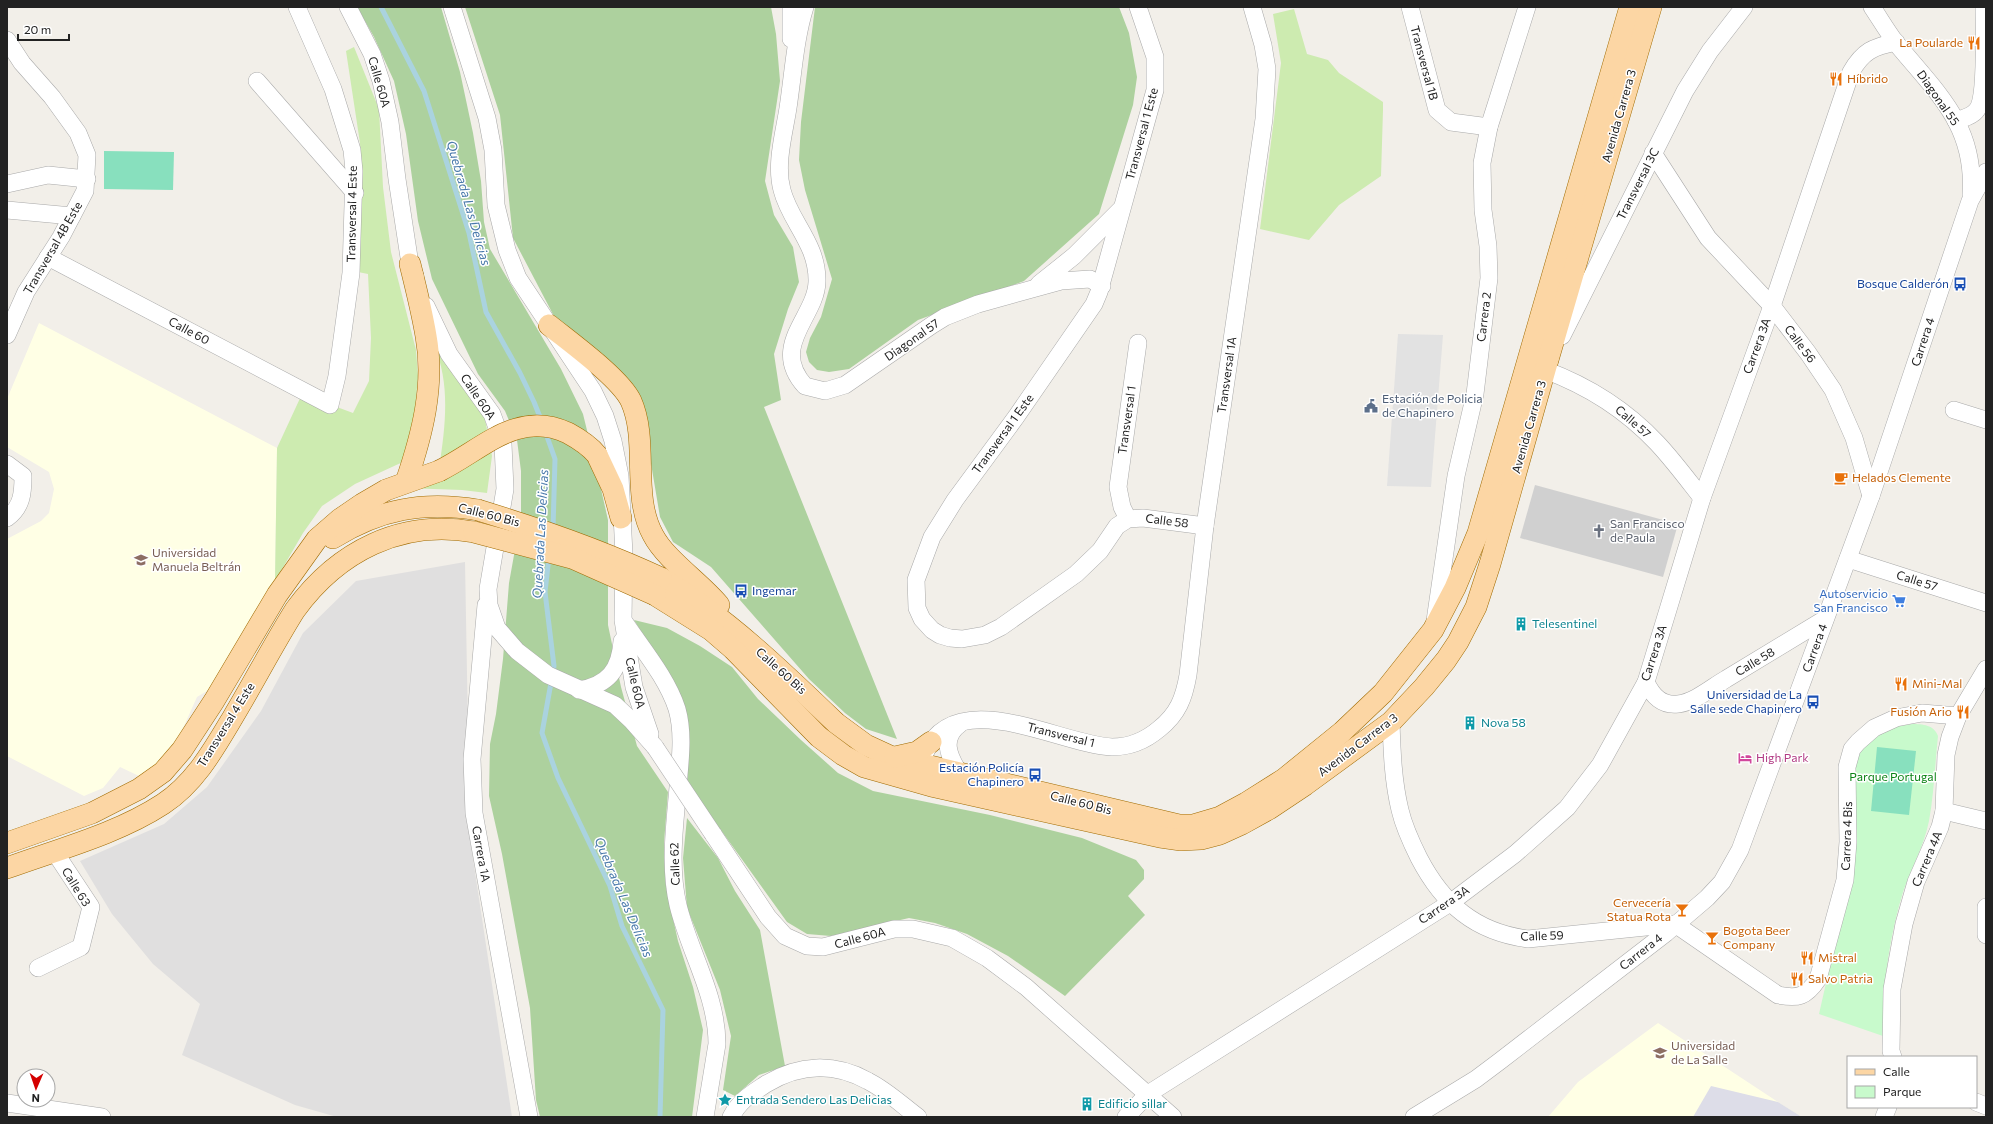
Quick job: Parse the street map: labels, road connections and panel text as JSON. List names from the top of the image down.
{
  "streets": {
    "main road": ["Avenida Carrera 3", "Transversal 4 Este", "Calle 60 Bis"],
    "street": [
      "Transversal 1B",
      "Calle 60A",
      "Diagonal 55",
      "Transversal 1 Este",
      "Transversal 3C",
      "Transversal 4B Este",
      "Carrera 2",
      "Calle 60",
      "Diagonal 57",
      "Carrera 4",
      "Calle 56",
      "Carrera 3A",
      "Transversal 1A",
      "Transversal 1",
      "Calle 57",
      "Calle 58",
      "Carrera 4 Bis",
      "Carrera 1A",
      "Carrera 4A",
      "Calle 62",
      "Calle 63",
      "Calle 59"
    ]
  },
  "crossings": [
    ["Transversal 1B", "Carrera 2"],
    ["Calle 60A", "Carrera 3A"],
    ["Calle 60A", "Carrera 1A"],
    ["Calle 60A", "Calle 62"],
    ["Diagonal 55", "Carrera 4"],
    ["Diagonal 55", "Carrera 3A"],
    ["Avenida Carrera 3", "Transversal 3C"],
    ["Avenida Carrera 3", "Carrera 2"],
    ["Avenida Carrera 3", "Calle 57"],
    ["Avenida Carrera 3", "Calle 60 Bis"],
    ["Avenida Carrera 3", "Calle 59"],
    ["Transversal 1 Este", "Diagonal 57"],
    ["Transversal 1 Este", "Transversal 1"],
    ["Transversal 1 Este", "Calle 58"],
    ["Transversal 3C", "Calle 56"],
    ["Transversal 3C", "Calle 57"],
    ["Transversal 4 Este", "Calle 60"],
    ["Transversal 4 Este", "Calle 60 Bis"],
    ["Transversal 4 Este", "Calle 63"],
    ["Transversal 4B Este", "Calle 60"],
    ["Carrera 4", "Calle 56"],
    ["Carrera 4", "Calle 57"],
    ["Carrera 4", "Calle 58"],
    ["Carrera 4", "Carrera 4 Bis"],
    ["Carrera 4", "Calle 59"],
    ["Calle 56", "Carrera 3A"],
    ["Carrera 3A", "Calle 57"],
    ["Carrera 3A", "Calle 58"],
    ["Carrera 3A", "Calle 59"],
    ["Transversal 1A", "Transversal 1"],
    ["Transversal 1A", "Calle 58"],
    ["Transversal 1", "Calle 60 Bis"],
    ["Transversal 1", "Calle 58"],
    ["Carrera 4 Bis", "Carrera 4A"],
    ["Carrera 4 Bis", "Calle 59"]
  ],
  "water": ["Quebrada Las Delicias"],
  "parks": ["Parque Portugal"],
  "places": {
    "restaurant": [
      "La Poularde",
      "Híbrido",
      "Mini-Mal",
      "Fusión Ario",
      "Mistral",
      "Salvo Patria"
    ],
    "bus stop": [
      "Bosque Calderón",
      "Ingemar",
      "Universidad de La Salle sede Chapinero",
      "Estación Policía Chapinero"
    ],
    "public building": ["Estación de Policia de Chapinero"],
    "cafe": ["Helados Clemente"],
    "church": ["San Francisco de Paula"],
    "school or university": ["Universidad Manuela Beltrán", "Universidad de La Salle"],
    "supermarket": ["Autoservicio San Francisco"],
    "building": ["Telesentinel", "Nova 58", "Edificio sillar"],
    "hotel": ["High Park"],
    "bar": ["Cervecería Statua Rota", "Bogota Beer Company"],
    "place": ["Entrada Sendero Las Delicias"]
  },
  "legend": ["Calle", "Parque"],
  "scale_bar": "20 m",
  "north": "bottom"
}
